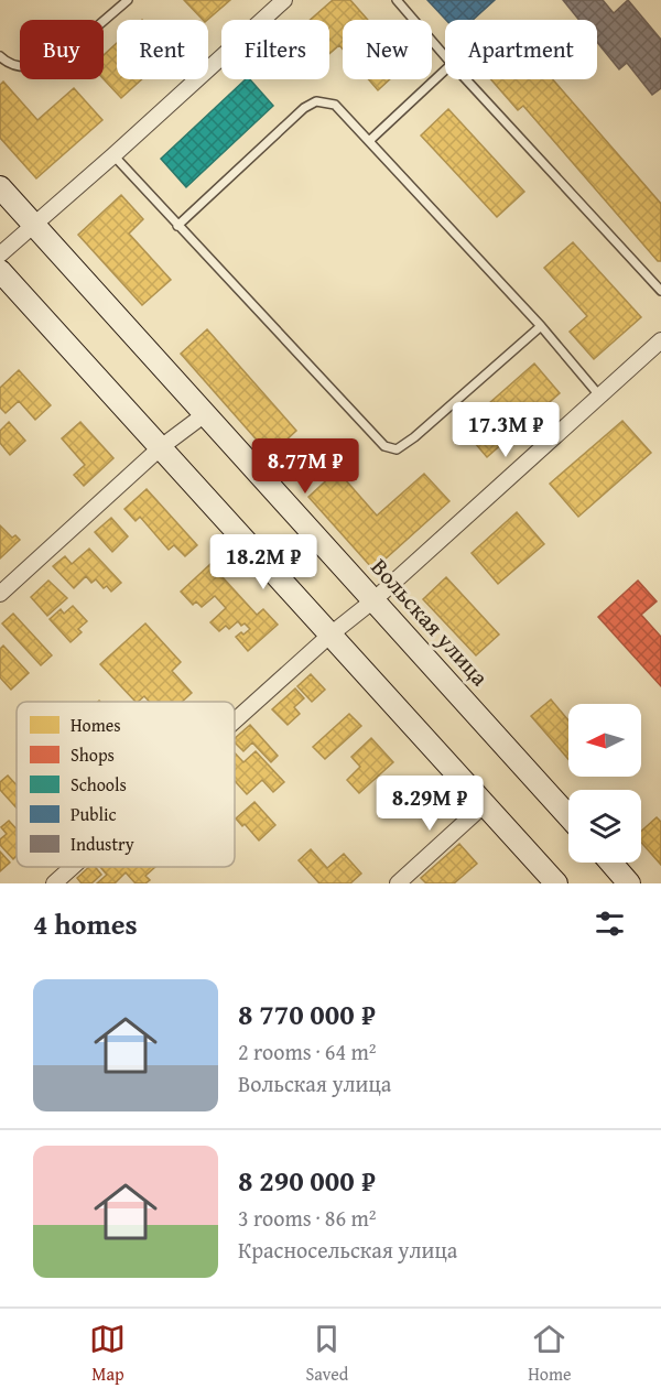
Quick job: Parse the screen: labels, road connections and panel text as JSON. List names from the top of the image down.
{
  "streets": {
    "main road": ["Вольская улица"]
  },
  "legend": [
    "Homes",
    "Shops",
    "Schools",
    "Public",
    "Industry"
  ],
  "north": "left",
  "page": {
    "chip": [
      "Buy",
      "Rent",
      "Filters",
      "New",
      "Apartment"
    ],
    "price": [
      "17.3M ₽",
      "8.77M ₽",
      "18.2M ₽",
      "8.29M ₽"
    ],
    "heading": "4 homes",
    "list": [
      {
        "name": "8 770 000 ₽",
        "note": "2 rooms · 64 m² · Вольская улица"
      },
      {
        "name": "8 290 000 ₽",
        "note": "3 rooms · 86 m² · Красносельская улица"
      }
    ],
    "tabs": ["Map", "Saved", "Home"]
  }
}
